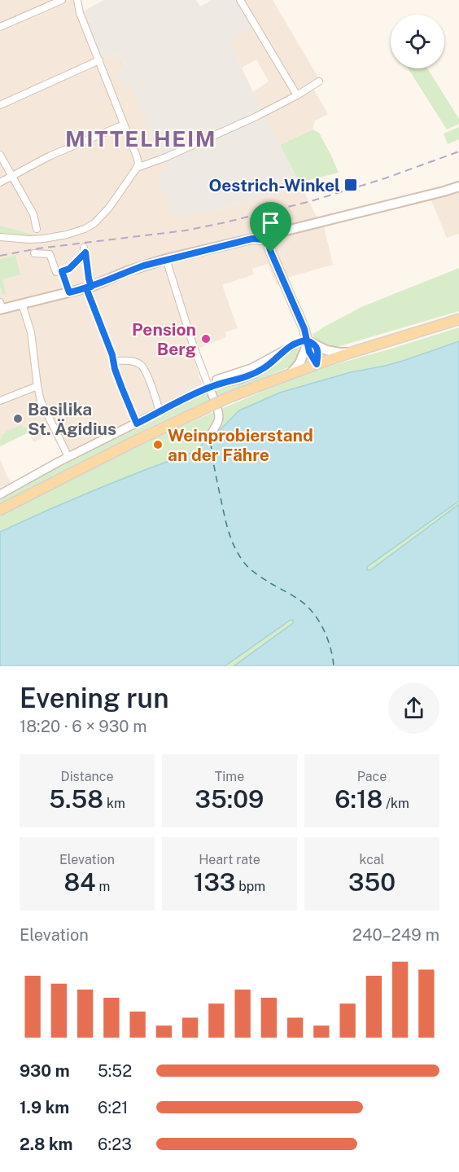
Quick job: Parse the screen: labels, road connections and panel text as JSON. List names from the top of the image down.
{
  "districts": ["MITTELHEIM"],
  "places": {
    "transit": ["Oestrich-Winkel"],
    "other": ["Pension Berg", "Basilika St. Ägidius", "Weinprobierstand an der Fähre"]
  },
  "page": {
    "heading": ["Evening run", "18:20 · 6 × 930 m"],
    "stats": [
      ["Distance", "5.58 km"],
      ["Time", "35:09"],
      ["Pace", "6:18 /km"],
      ["Elevation", "84 m"],
      ["Heart rate", "133 bpm"],
      ["kcal", "350"]
    ],
    "chart": ["Elevation", "240–249 m"],
    "list": [
      {
        "name": "930 m",
        "note": "5:52"
      },
      {
        "name": "1.9 km",
        "note": "6:21"
      },
      {
        "name": "2.8 km",
        "note": "6:23"
      }
    ]
  }
}
